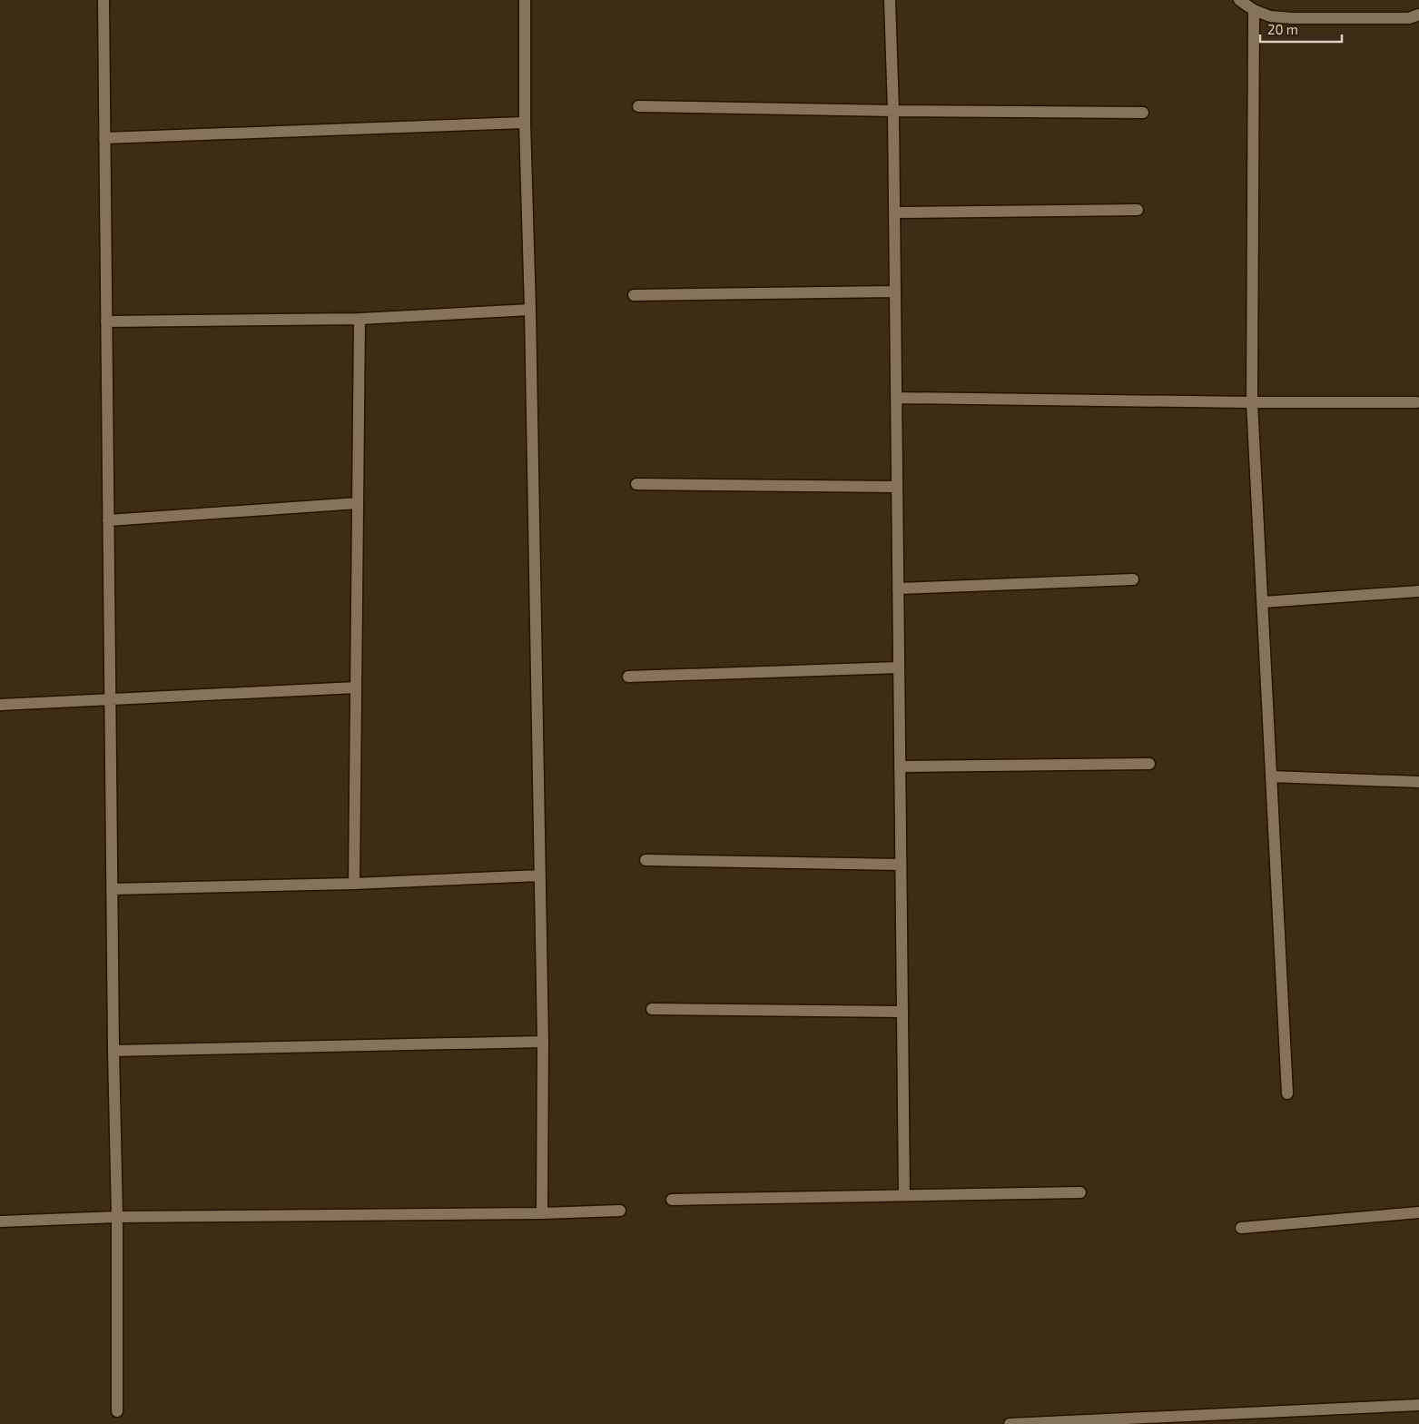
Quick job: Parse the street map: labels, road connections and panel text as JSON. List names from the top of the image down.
{
  "scale_bar": "20 m"
}
